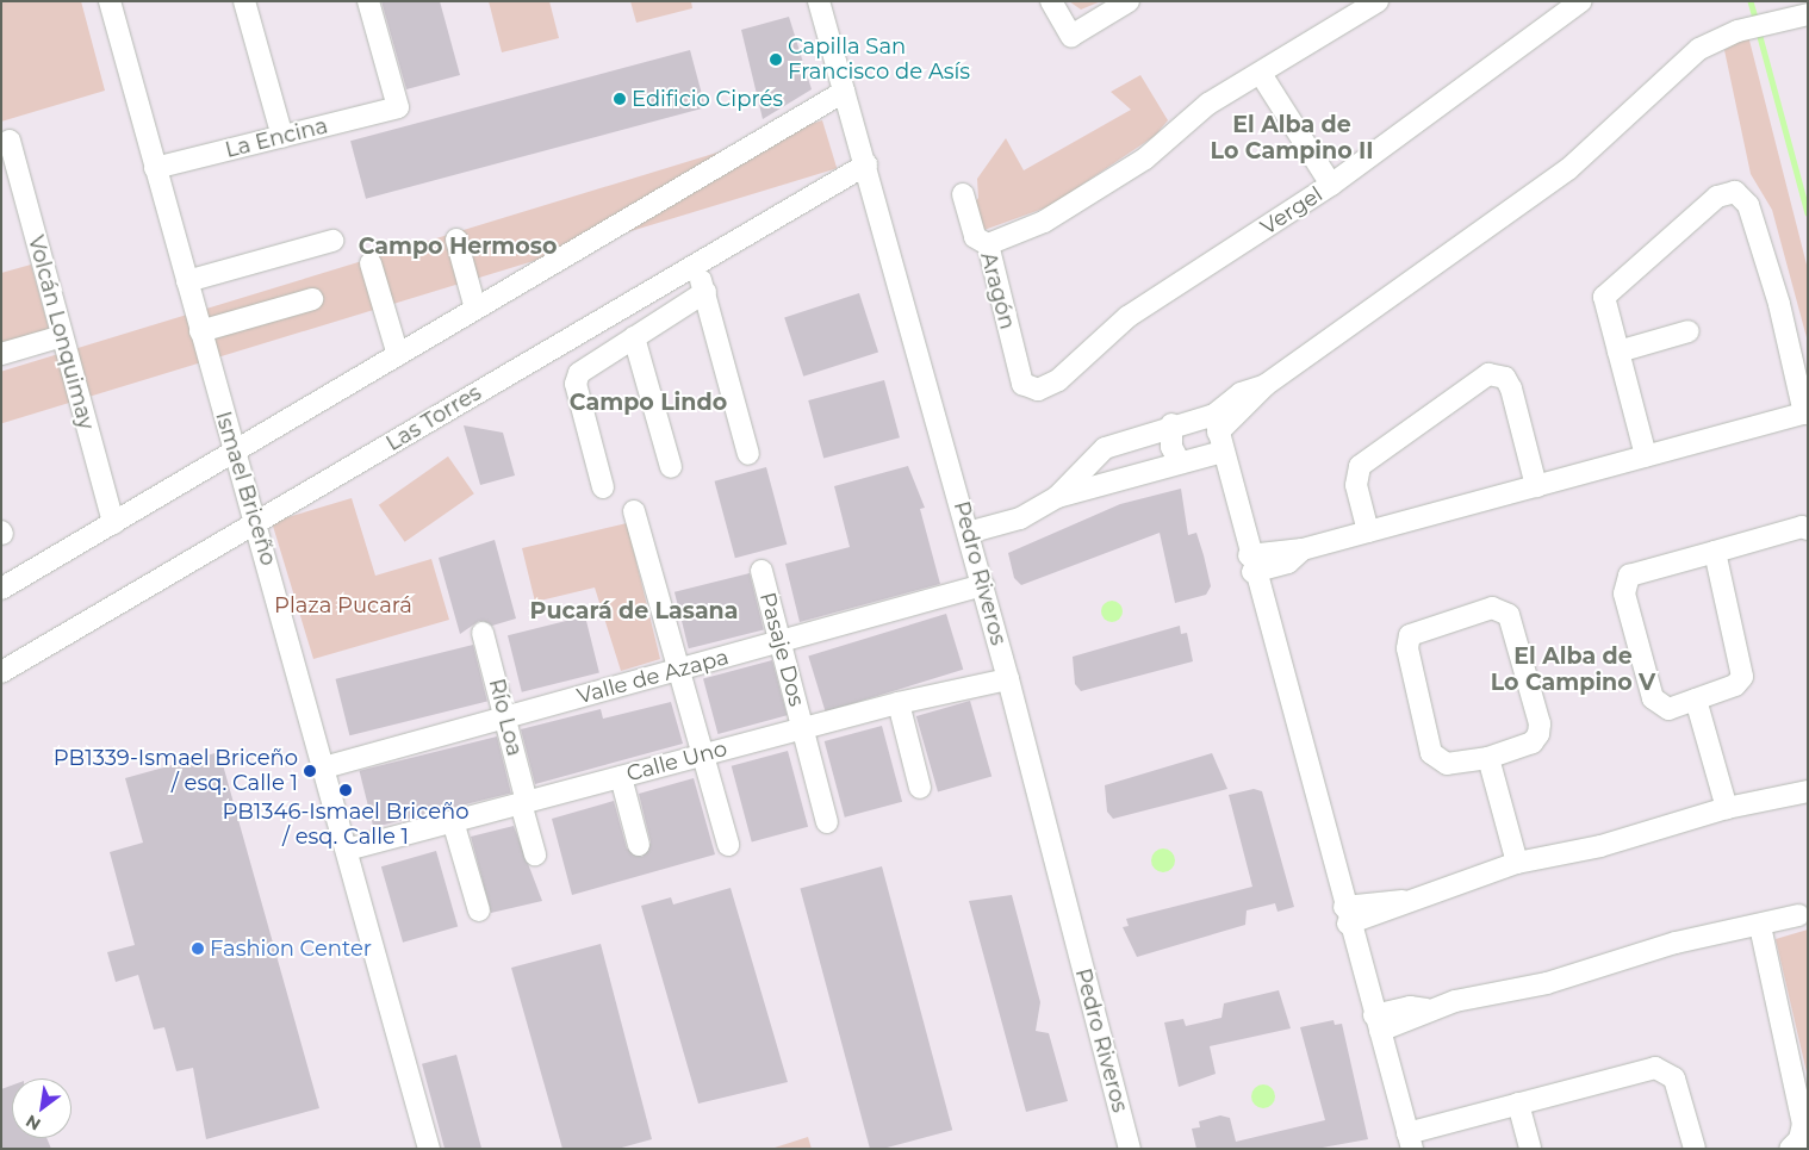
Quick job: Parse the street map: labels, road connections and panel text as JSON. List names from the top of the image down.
{
  "streets": {
    "street": [
      "La Encina",
      "Vergel",
      "Aragón",
      "Volcán Lonquimay",
      "Las Torres",
      "Ismael Briceño",
      "Pedro Riveros",
      "Pasaje Dos",
      "Valle de Azapa",
      "Río Loa",
      "Calle Uno"
    ]
  },
  "crossings": [
    ["La Encina", "Ismael Briceño"],
    ["Vergel", "Aragón"],
    ["Las Torres", "Ismael Briceño"],
    ["Las Torres", "Pedro Riveros"],
    ["Ismael Briceño", "Valle de Azapa"],
    ["Ismael Briceño", "Calle Uno"],
    ["Pedro Riveros", "Valle de Azapa"],
    ["Pedro Riveros", "Calle Uno"],
    ["Pasaje Dos", "Valle de Azapa"],
    ["Pasaje Dos", "Calle Uno"],
    ["Valle de Azapa", "Río Loa"],
    ["Río Loa", "Calle Uno"]
  ],
  "districts": [
    "El Alba de Lo Campino II",
    "Campo Hermoso",
    "Campo Lindo",
    "Pucará de Lasana",
    "El Alba de Lo Campino V"
  ],
  "parks": ["Plaza Pucará"],
  "places": [
    "Capilla San Francisco de Asís",
    "Edificio Ciprés",
    "PB1339-Ismael Briceño / esq. Calle 1",
    "PB1346-Ismael Briceño / esq. Calle 1",
    "Fashion Center"
  ],
  "north": "bottom left"
}
